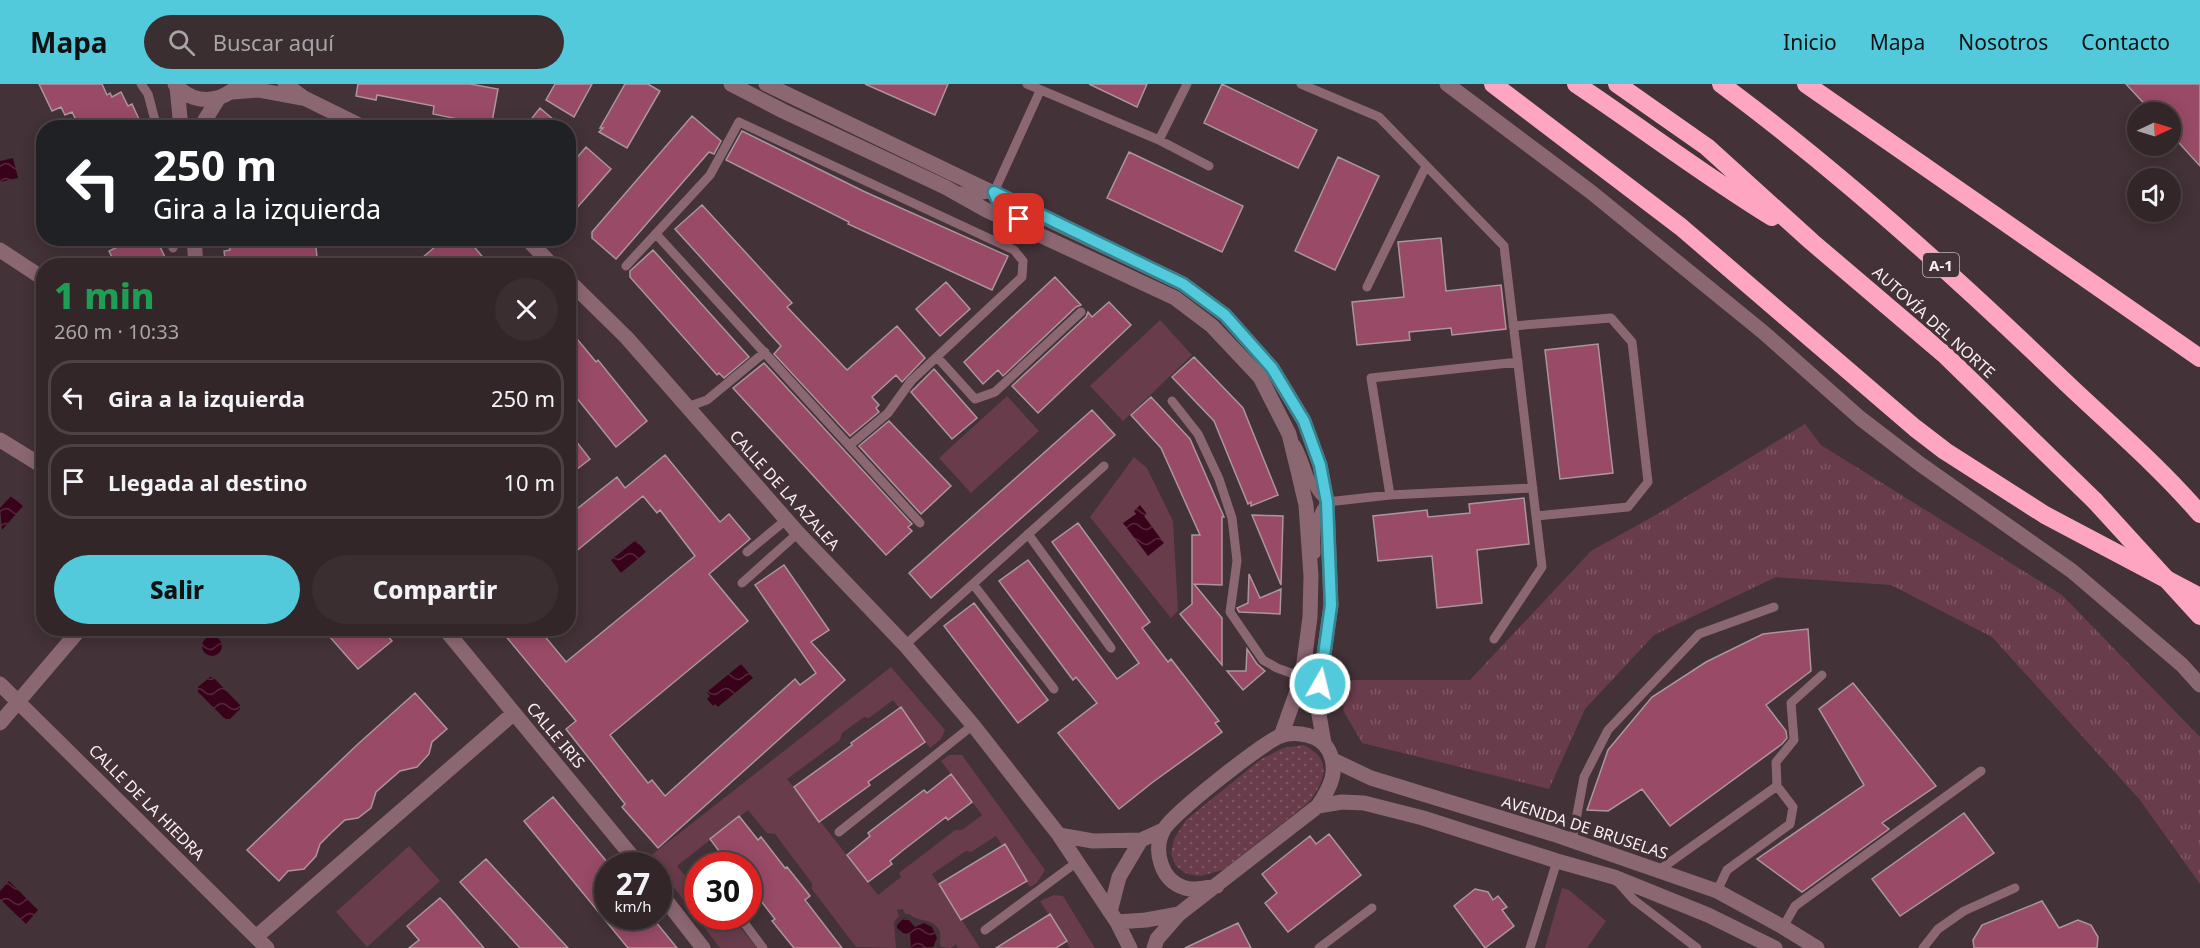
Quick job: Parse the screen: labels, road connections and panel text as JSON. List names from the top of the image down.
{
  "streets": {
    "highway": ["A-1", "AUTOVÍA DEL NORTE"],
    "street": [
      "CALLE DE LA AZALEA",
      "CALLE IRIS",
      "CALLE DE LA HIEDRA",
      "AVENIDA DE BRUSELAS"
    ]
  },
  "north": "right",
  "page": {
    "header": "Mapa",
    "search": "Buscar aquí",
    "nav": [
      "Inicio",
      "Mapa",
      "Nosotros",
      "Contacto"
    ],
    "turn": ["250 m", "Gira a la izquierda"],
    "heading": ["1 min", "260 m · 10:33"],
    "list": [
      {
        "name": "Gira a la izquierda",
        "value": "250 m"
      },
      {
        "name": "Llegada al destino",
        "value": "10 m"
      }
    ],
    "buttons": ["Salir", "Compartir"],
    "speed": "27 km/h",
    "limit": "30"
  }
}
